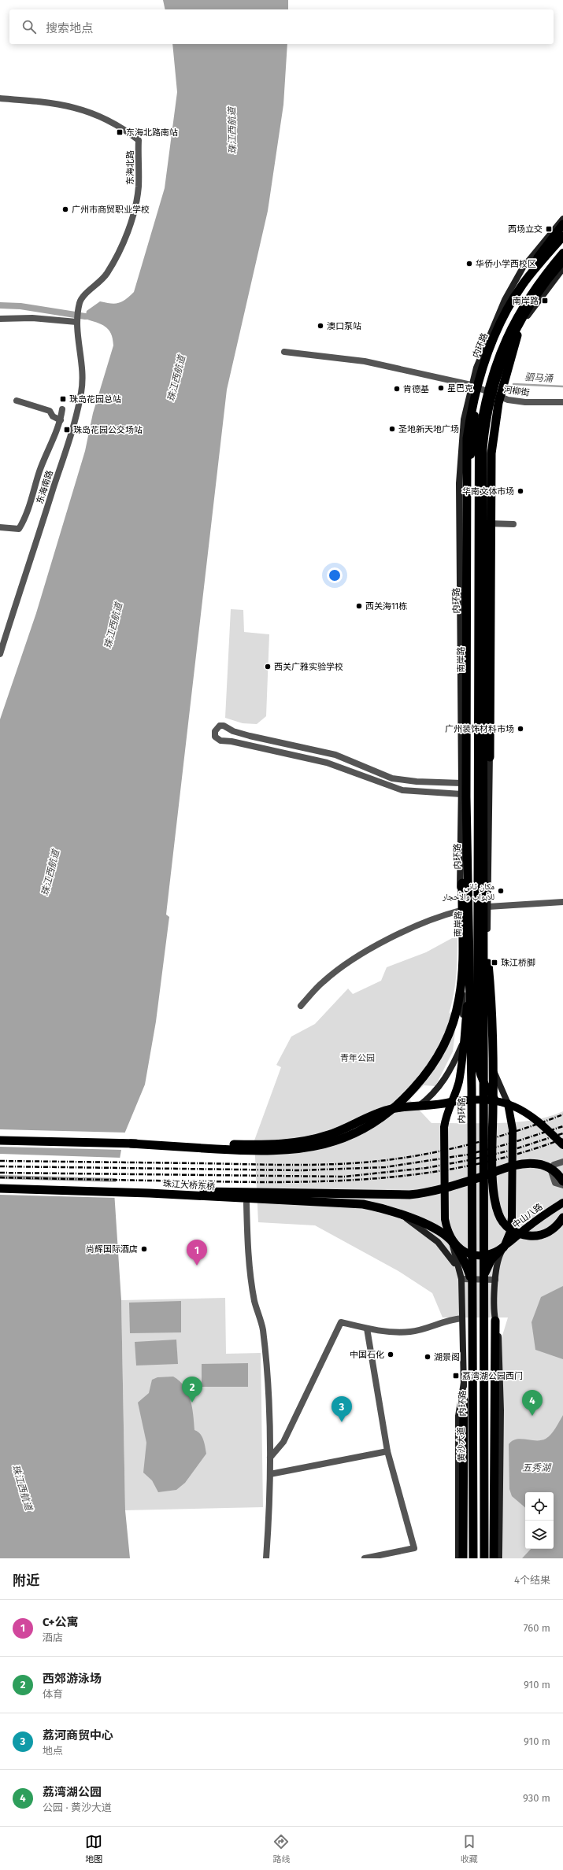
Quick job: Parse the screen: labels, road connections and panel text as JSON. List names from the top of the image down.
{
  "streets": {
    "highway": ["内环路", "珠江大桥东桥", "黄沙大道"],
    "main road": ["南岸路", "中山八路"],
    "street": ["东海北路", "河柳街", "东海南路"]
  },
  "crossings": [
    ["东海北路", "东海南路"],
    ["内环路", "南岸路"],
    ["内环路", "黄沙大道"],
    ["河柳街", "南岸路"],
    ["南岸路", "珠江大桥东桥"],
    ["南岸路", "中山八路"],
    ["南岸路", "黄沙大道"],
    ["珠江大桥东桥", "中山八路"],
    ["珠江大桥东桥", "黄沙大道"],
    ["中山八路", "黄沙大道"]
  ],
  "water": ["珠江西航道", "驷马涌", "五秀湖"],
  "parks": ["青年公园"],
  "places": {
    "transit": [
      "东海北路南站",
      "西场立交",
      "南岸路",
      "珠岛花园总站",
      "珠岛花园公交场站",
      "珠江桥脚",
      "荔湾湖公园西门"
    ],
    "other": [
      "广州市商贸职业学校",
      "华侨小学西校区",
      "澳口泵站",
      "星巴克",
      "肯德基",
      "圣地新天地广场",
      "华南文体市场",
      "西关海11栋",
      "西关广雅实验学校",
      "广州装饰材料市场",
      "مكان ثاني للأبواب والأحجار",
      "尚辉国际酒店",
      "中国石化",
      "湖景阁"
    ]
  },
  "page": {
    "search": "搜索地点",
    "pins": [
      "1",
      "2",
      "4",
      "3"
    ],
    "heading": ["附近", "4个结果"],
    "list": [
      {
        "mark": "1",
        "name": "C+公寓",
        "note": "酒店",
        "value": "760 m"
      },
      {
        "mark": "2",
        "name": "西郊游泳场",
        "note": "体育",
        "value": "910 m"
      },
      {
        "mark": "3",
        "name": "荔河商贸中心",
        "note": "地点",
        "value": "910 m"
      },
      {
        "mark": "4",
        "name": "荔湾湖公园",
        "note": "公园 · 黄沙大道",
        "value": "930 m"
      }
    ],
    "nav": ["地图", "路线", "收藏"]
  }
}
